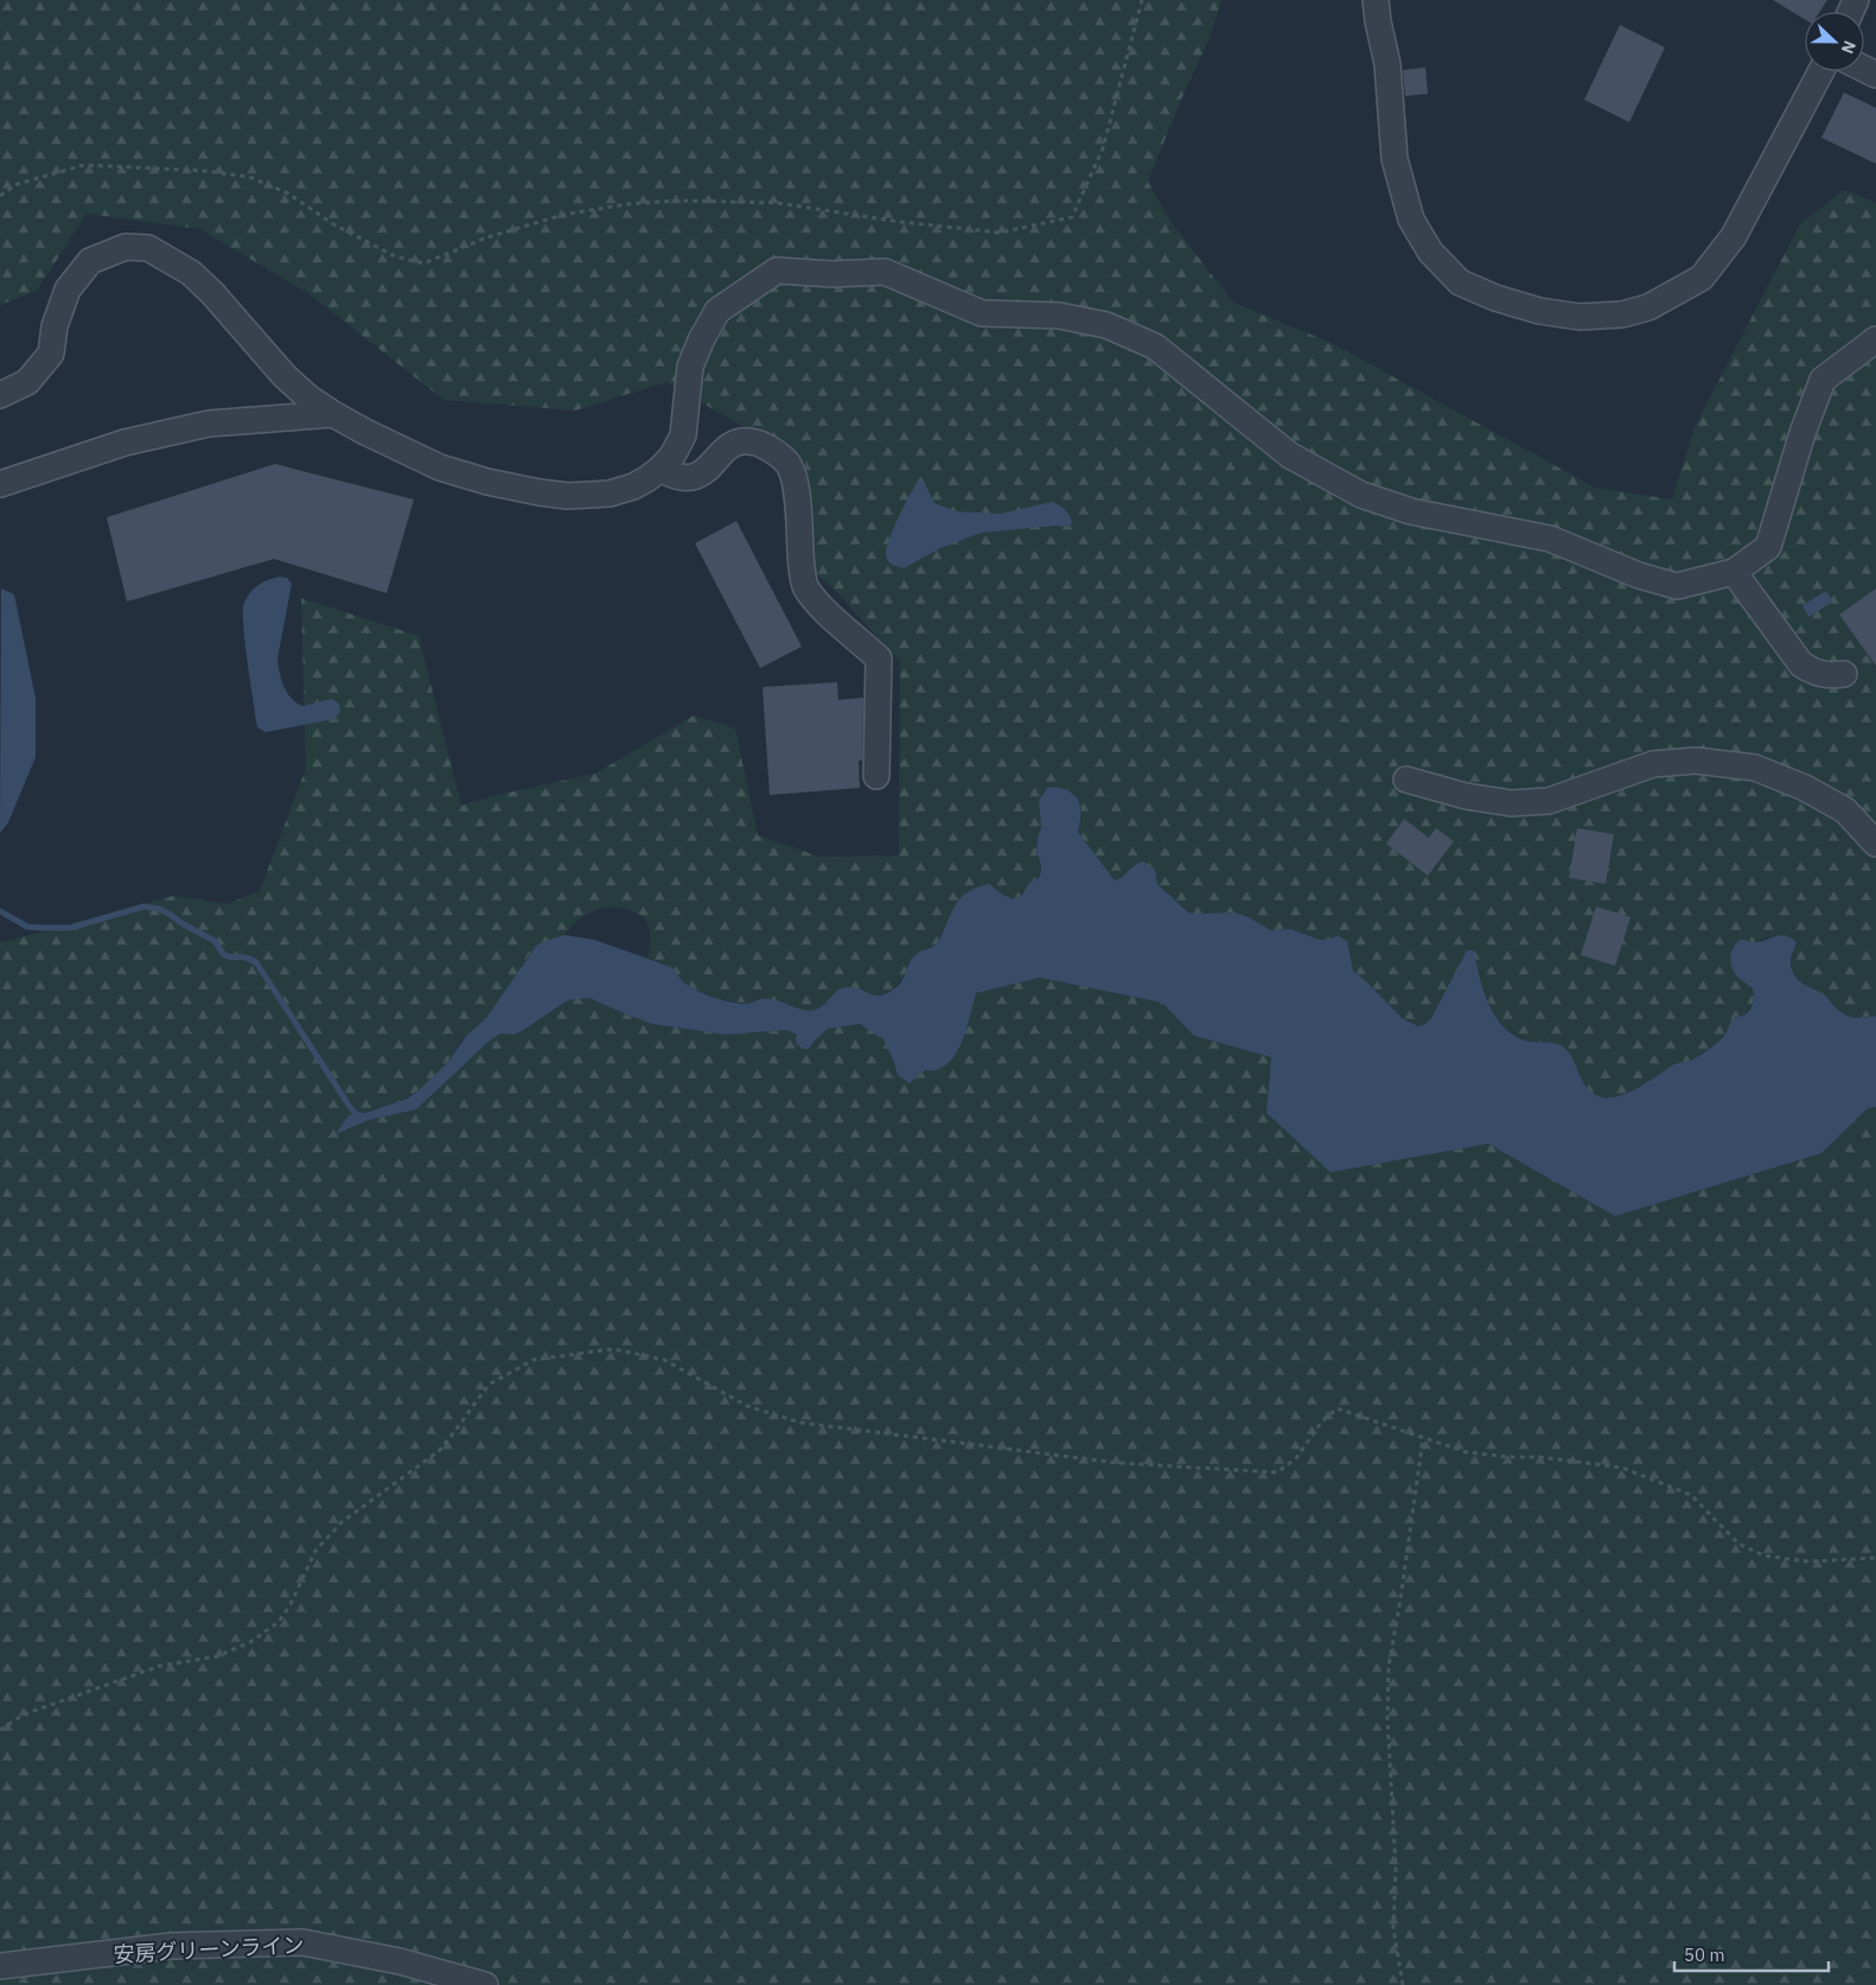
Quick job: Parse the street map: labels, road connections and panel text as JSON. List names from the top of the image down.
{
  "streets": {
    "street": ["安房グリーンライン"]
  },
  "scale_bar": "50 m",
  "north": "right"
}
